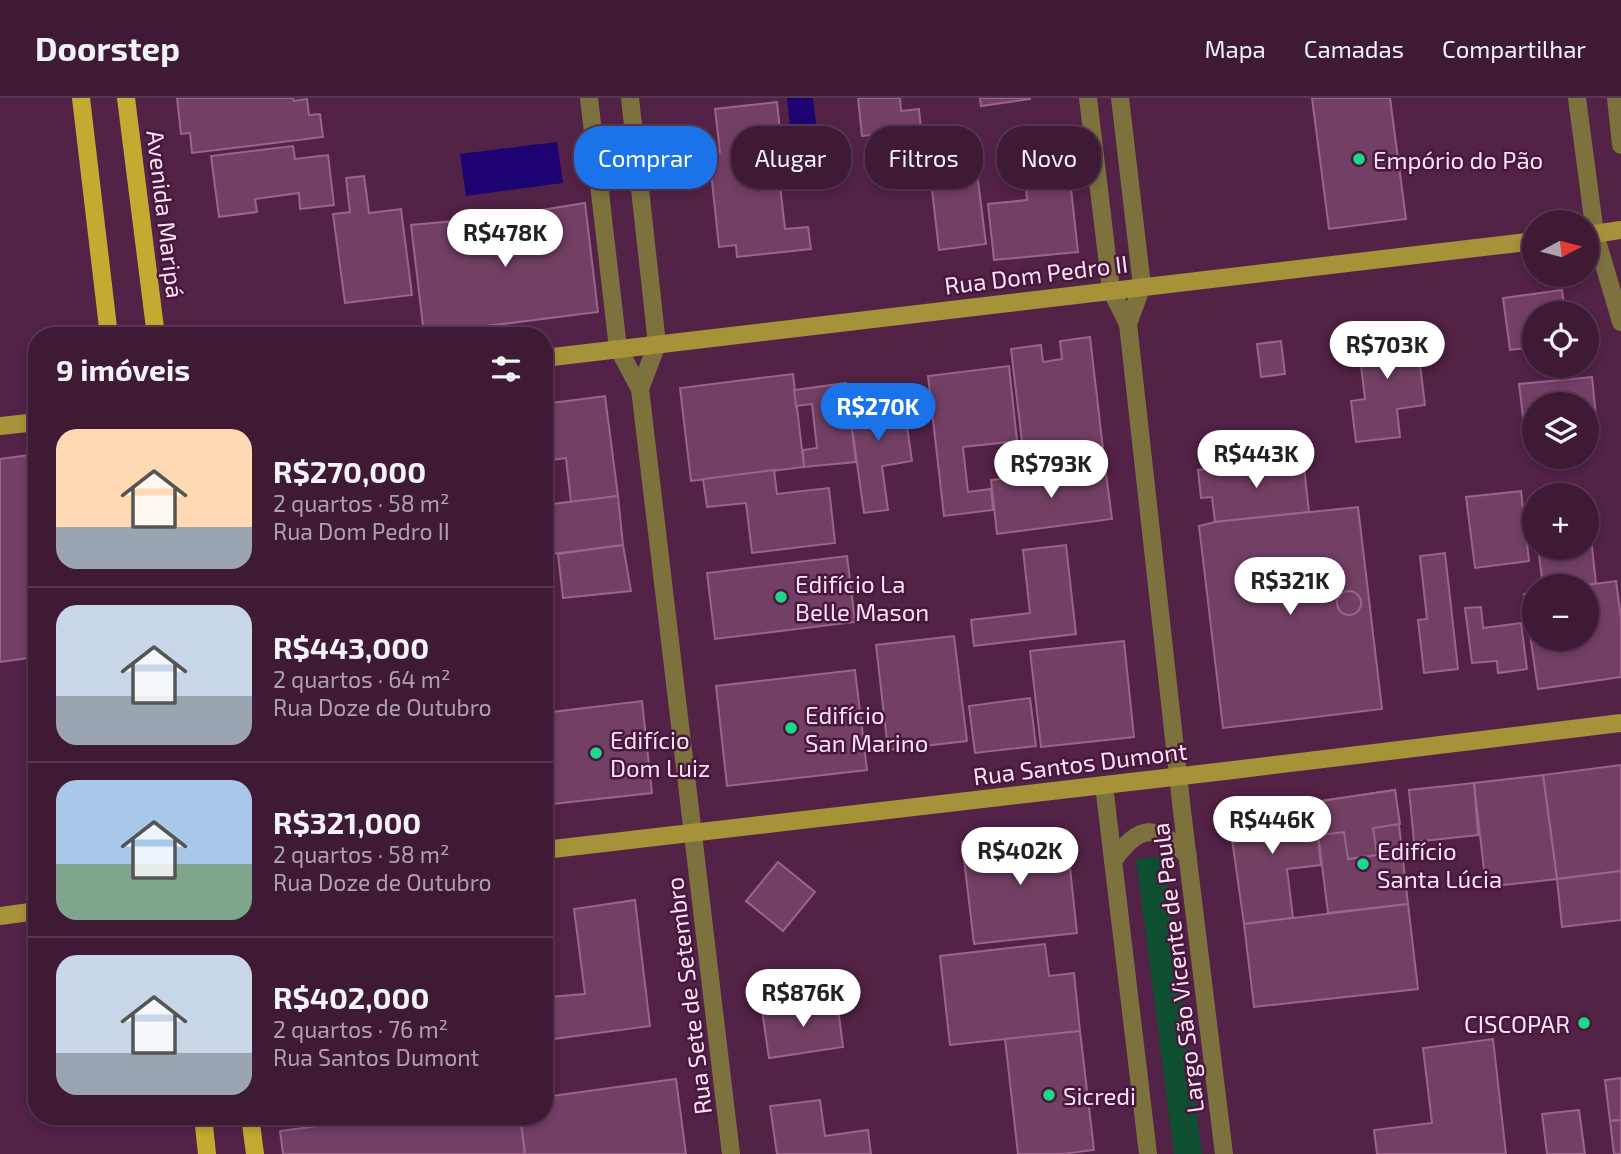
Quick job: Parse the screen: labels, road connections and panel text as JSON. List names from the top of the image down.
{
  "streets": {
    "main road": ["Avenida Maripá"],
    "street": [
      "Rua Dom Pedro II",
      "Rua Santos Dumont",
      "Largo São Vicente de Paula",
      "Rua Sete de Setembro"
    ]
  },
  "crossings": [
    ["Rua Santos Dumont", "Largo São Vicente de Paula"],
    ["Rua Santos Dumont", "Rua Sete de Setembro"]
  ],
  "places": [
    "Empório do Pão",
    "Edifício La Belle Mason",
    "Edifício San Marino",
    "Edifício Dom Luiz",
    "Edifício Santa Lúcia",
    "CISCOPAR",
    "Sicredi"
  ],
  "north": "right",
  "page": {
    "header": "Doorstep",
    "nav": ["Mapa", "Camadas", "Compartilhar"],
    "chip": [
      "Comprar",
      "Alugar",
      "Filtros",
      "Novo"
    ],
    "price": [
      "R$478K",
      "R$703K",
      "R$270K",
      "R$443K",
      "R$793K",
      "R$321K",
      "R$446K",
      "R$402K",
      "R$876K"
    ],
    "map_buttons": ["+", "−"],
    "heading": "9 imóveis",
    "list": [
      {
        "name": "R$270,000",
        "note": "2 quartos · 58 m² · Rua Dom Pedro II"
      },
      {
        "name": "R$443,000",
        "note": "2 quartos · 64 m² · Rua Doze de Outubro"
      },
      {
        "name": "R$321,000",
        "note": "2 quartos · 58 m² · Rua Doze de Outubro"
      },
      {
        "name": "R$402,000",
        "note": "2 quartos · 76 m² · Rua Santos Dumont"
      }
    ]
  }
}
